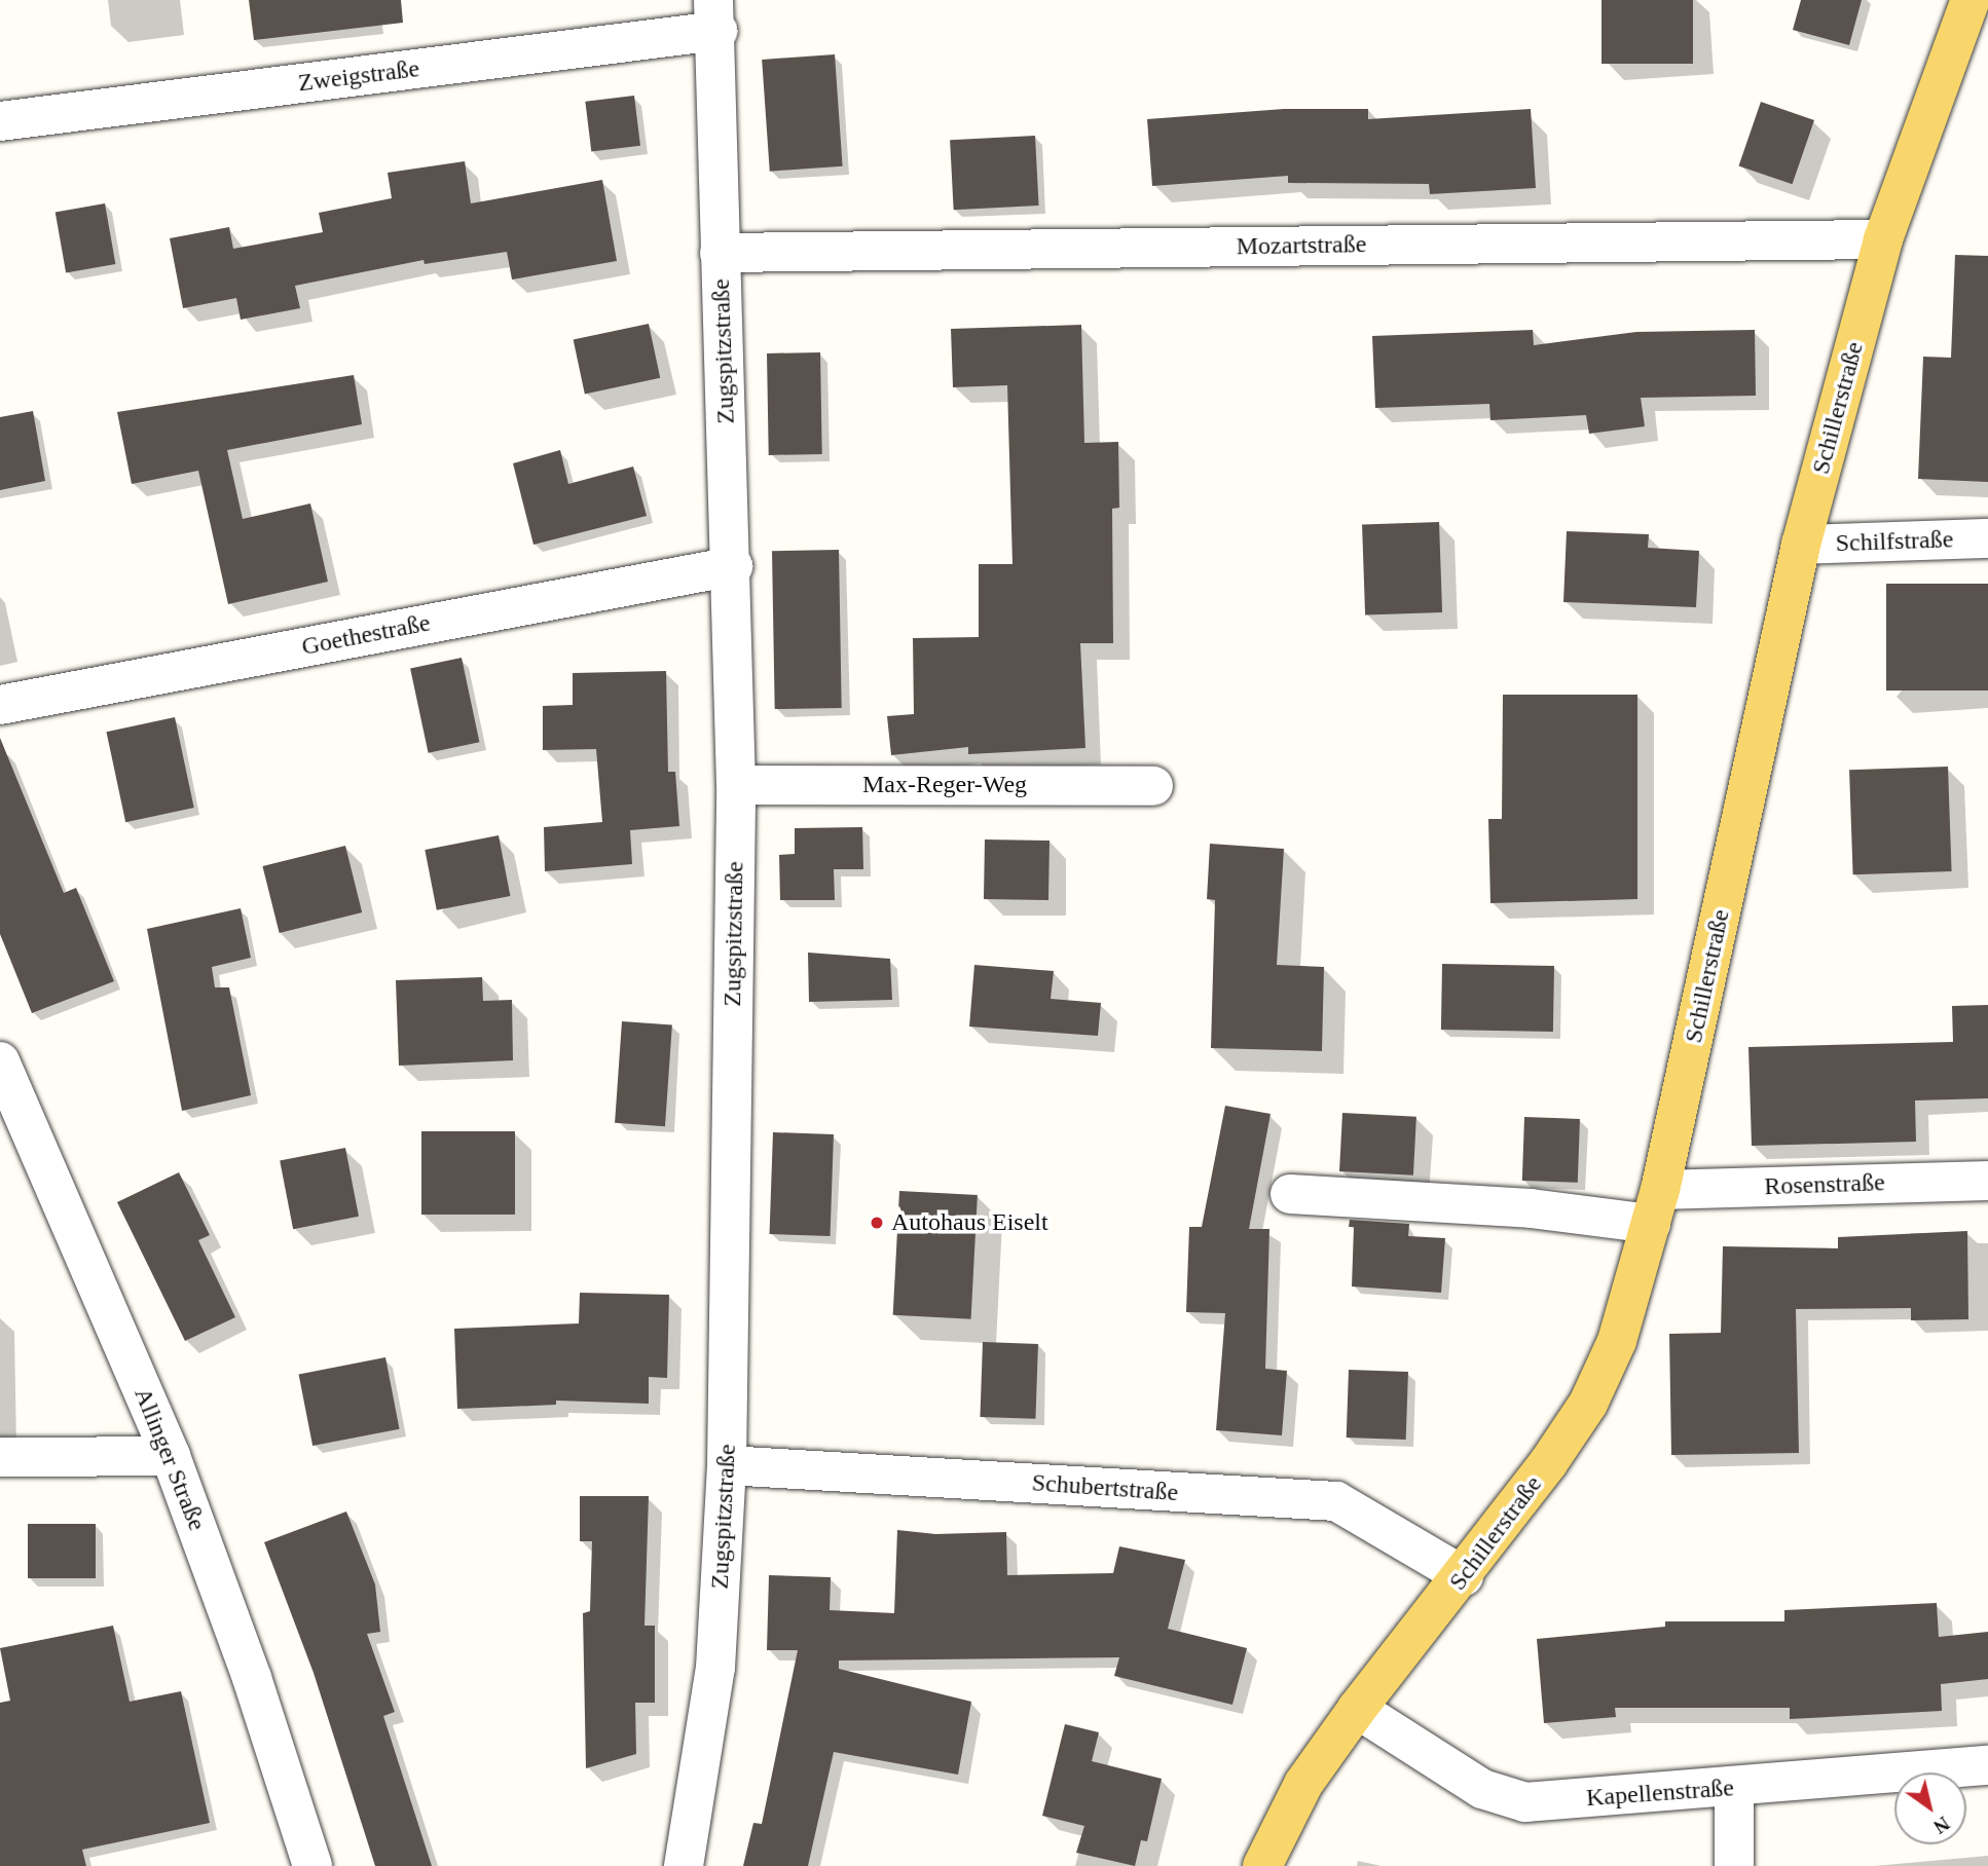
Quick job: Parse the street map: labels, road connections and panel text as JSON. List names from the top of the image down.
{
  "streets": {
    "main road": ["Schillerstraße"],
    "street": [
      "Zweigstraße",
      "Mozartstraße",
      "Zugspitzstraße",
      "Schilfstraße",
      "Goethestraße",
      "Max-Reger-Weg",
      "Rosenstraße",
      "Allinger Straße",
      "Schubertstraße",
      "Kapellenstraße"
    ]
  },
  "crossings": [
    ["Zweigstraße", "Zugspitzstraße"],
    ["Mozartstraße", "Zugspitzstraße"],
    ["Mozartstraße", "Schillerstraße"],
    ["Zugspitzstraße", "Goethestraße"],
    ["Zugspitzstraße", "Max-Reger-Weg"],
    ["Zugspitzstraße", "Schubertstraße"],
    ["Schillerstraße", "Schilfstraße"],
    ["Schillerstraße", "Rosenstraße"],
    ["Schillerstraße", "Schubertstraße"],
    ["Schillerstraße", "Kapellenstraße"]
  ],
  "places": ["Autohaus Eiselt"],
  "north": "bottom right"
}
